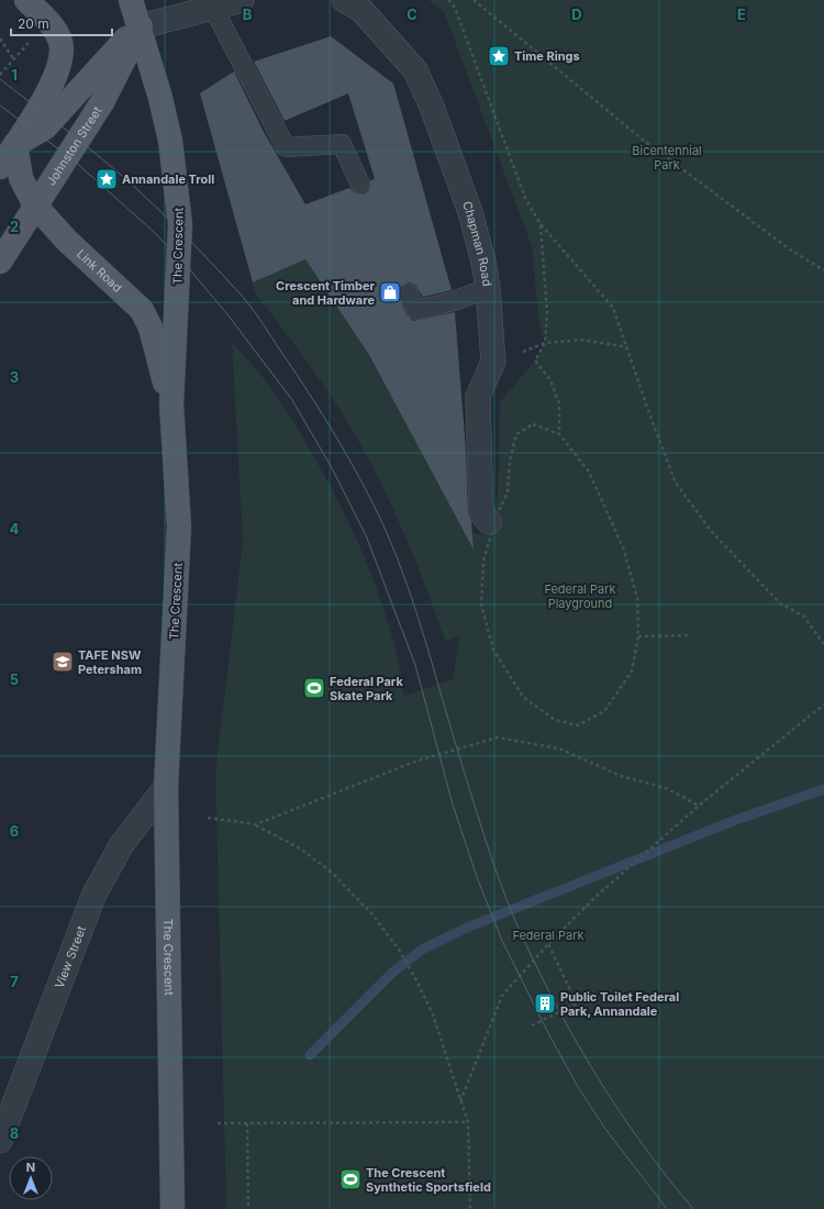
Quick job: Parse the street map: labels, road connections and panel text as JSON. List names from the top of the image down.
{
  "streets": {
    "main road": ["Johnston Street", "The Crescent", "Link Road"],
    "street": ["Chapman Road", "View Street"]
  },
  "crossings": [
    ["Johnston Street", "The Crescent"],
    ["Johnston Street", "Link Road"],
    ["The Crescent", "Link Road"],
    ["The Crescent", "View Street"]
  ],
  "parks": ["Bicentennial Park", "Federal Park Playground", "Federal Park"],
  "places": {
    "place": ["Time Rings", "Annandale Troll"],
    "shop": ["Crescent Timber and Hardware"],
    "school or university": ["TAFE NSW Petersham"],
    "sports": ["Federal Park Skate Park", "The Crescent Synthetic Sportsfield"],
    "building": ["Public Toilet Federal Park, Annandale"]
  },
  "scale_bar": "20 m",
  "north": "top",
  "grid": {
    "columns": [
      "B",
      "C",
      "D",
      "E"
    ],
    "rows": [
      "1",
      "2",
      "3",
      "4",
      "5",
      "6",
      "7",
      "8"
    ]
  }
}
